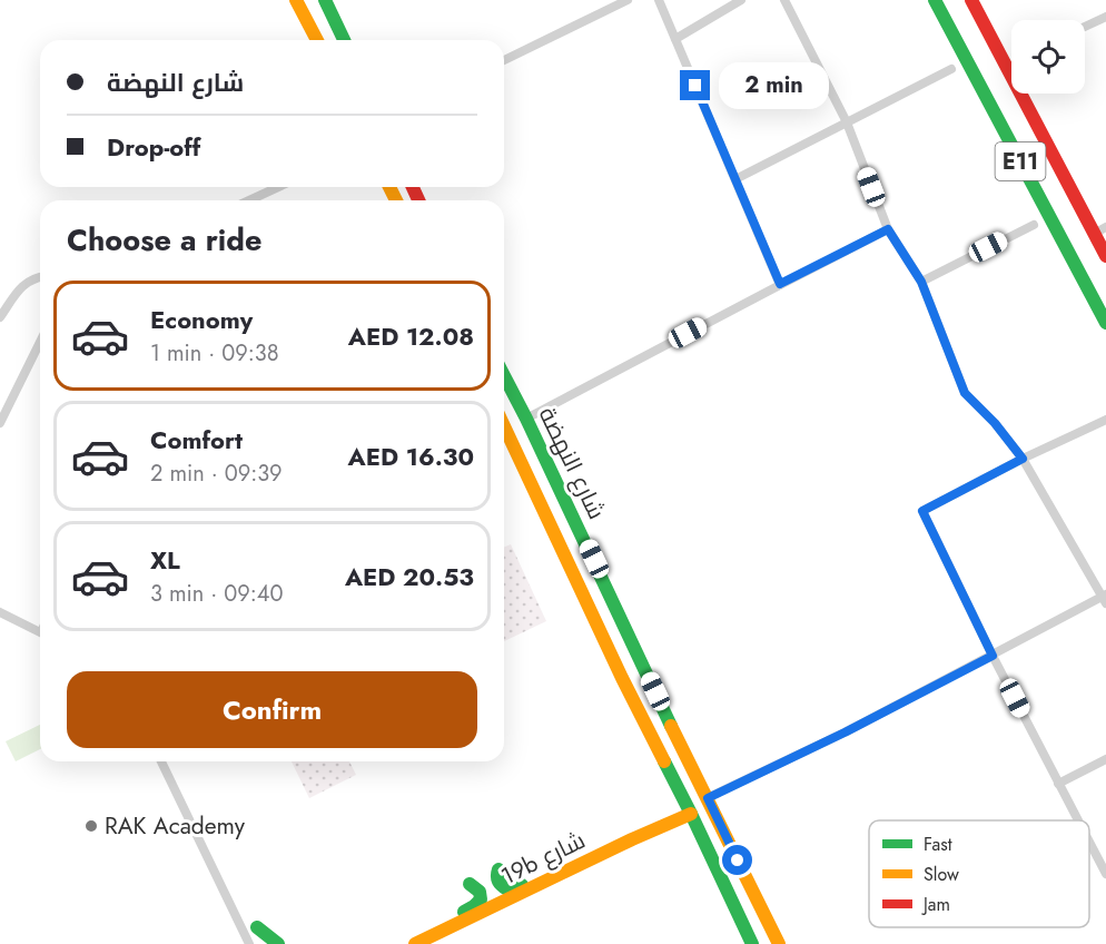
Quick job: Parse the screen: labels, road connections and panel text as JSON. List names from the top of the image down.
{
  "streets": {
    "main road": ["E11", "شارع النهضة", "19b شارع"]
  },
  "crossings": [
    ["شارع النهضة", "19b شارع"]
  ],
  "places": ["RAK Academy"],
  "legend": ["Fast", "Slow", "Jam"],
  "page": {
    "banner": ["شارع النهضة", "Drop-off"],
    "bubble": "2 min",
    "heading": "Choose a ride",
    "list": [
      {
        "name": "Economy",
        "note": "1 min · 09:38",
        "value": "AED 12.08"
      },
      {
        "name": "Comfort",
        "note": "2 min · 09:39",
        "value": "AED 16.30"
      },
      {
        "name": "XL",
        "note": "3 min · 09:40",
        "value": "AED 20.53"
      }
    ],
    "buttons": "Confirm"
  }
}
